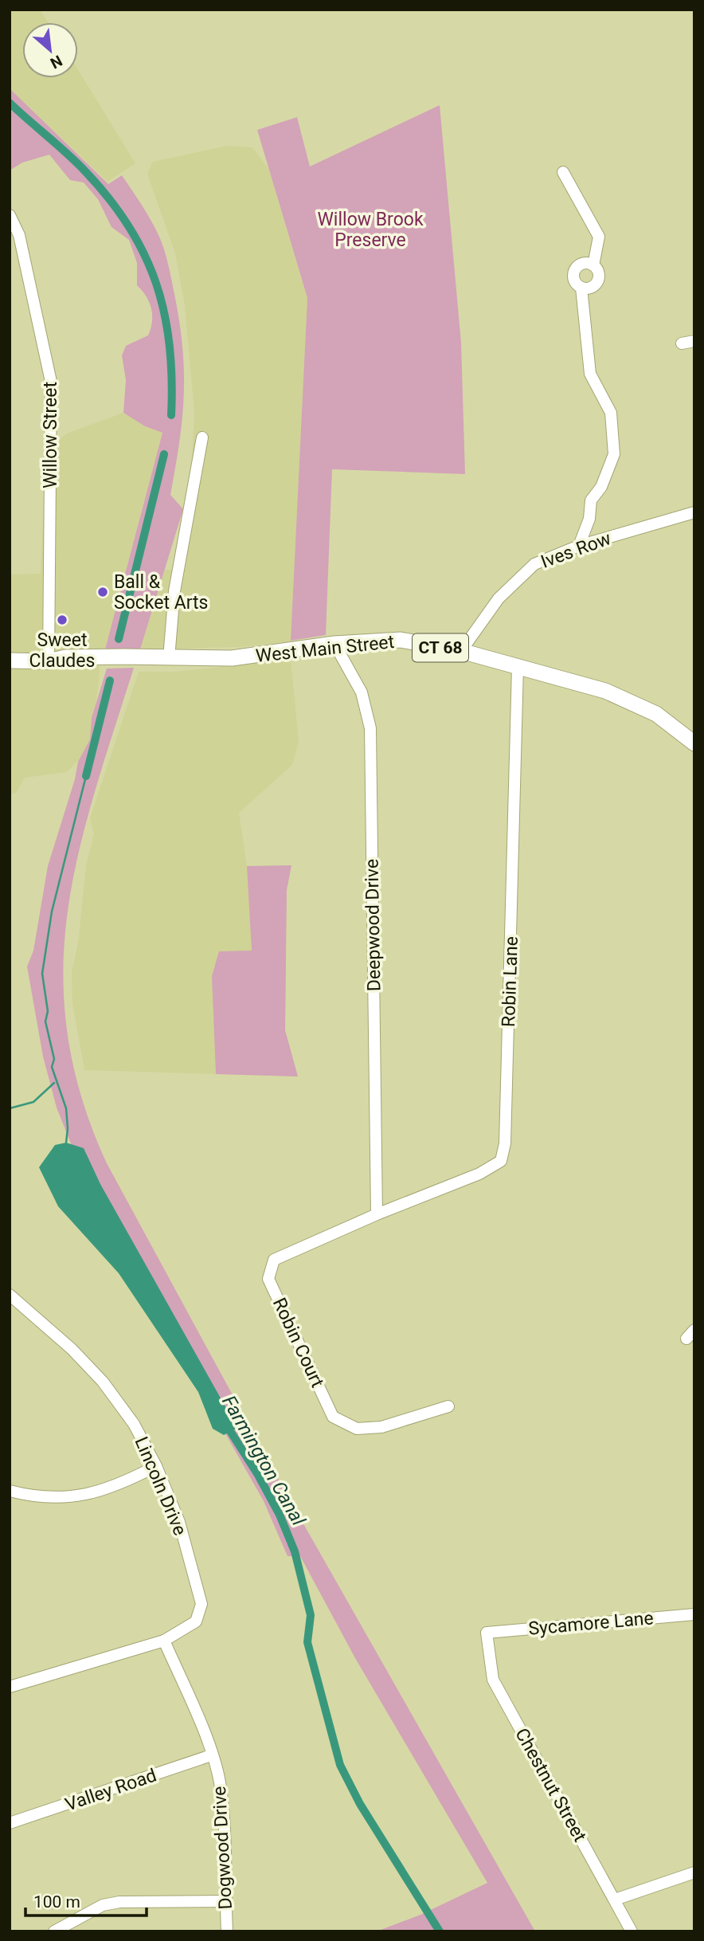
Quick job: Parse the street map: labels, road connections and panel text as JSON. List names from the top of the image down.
{
  "streets": {
    "main road": ["CT 68", "West Main Street"],
    "street": [
      "Willow Street",
      "Ives Row",
      "Deepwood Drive",
      "Robin Lane",
      "Robin Court",
      "Lincoln Drive",
      "Sycamore Lane",
      "Chestnut Street",
      "Valley Road",
      "Dogwood Drive"
    ]
  },
  "crossings": [
    ["Willow Street", "West Main Street"],
    ["Ives Row", "West Main Street"],
    ["West Main Street", "Deepwood Drive"],
    ["West Main Street", "Robin Lane"],
    ["Deepwood Drive", "Robin Lane"],
    ["Deepwood Drive", "Robin Court"],
    ["Robin Lane", "Robin Court"],
    ["Lincoln Drive", "Dogwood Drive"],
    ["Sycamore Lane", "Chestnut Street"],
    ["Valley Road", "Dogwood Drive"]
  ],
  "water": ["Farmington Canal"],
  "parks": ["Willow Brook Preserve"],
  "places": ["Ball & Socket Arts", "Sweet Claudes"],
  "scale_bar": "100 m",
  "north": "bottom right"
}
